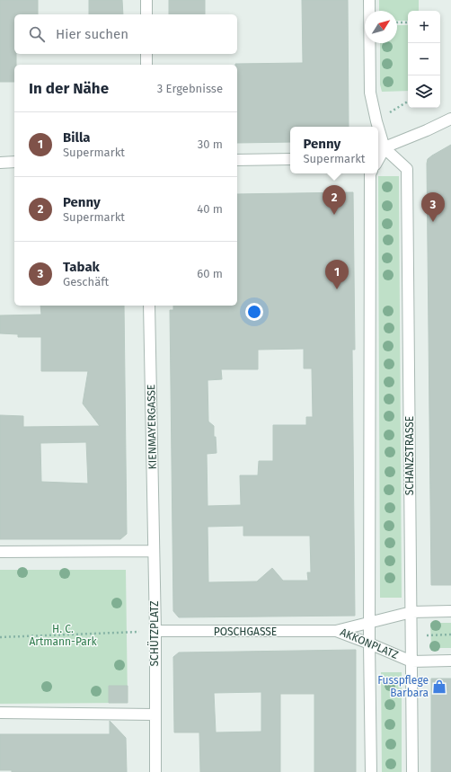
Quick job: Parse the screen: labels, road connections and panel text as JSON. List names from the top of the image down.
{
  "streets": {
    "street": [
      "KIENMAYERGASSE",
      "SCHANZSTRASSE",
      "POSCHGASSE",
      "SCHÜTZPLATZ",
      "AKKONPLATZ"
    ]
  },
  "crossings": [
    ["KIENMAYERGASSE", "SCHÜTZPLATZ"],
    ["SCHANZSTRASSE", "AKKONPLATZ"],
    ["POSCHGASSE", "SCHÜTZPLATZ"],
    ["POSCHGASSE", "AKKONPLATZ"]
  ],
  "parks": ["H. C. Artmann-Park"],
  "places": {
    "shop": ["Fusspflege Barbara"]
  },
  "north": "top right",
  "page": {
    "map_buttons": ["+", "−"],
    "search": "Hier suchen",
    "heading": ["In der Nähe", "3 Ergebnisse"],
    "list": [
      {
        "mark": "1",
        "name": "Billa",
        "note": "Supermarkt",
        "value": "30 m"
      },
      {
        "mark": "2",
        "name": "Penny",
        "note": "Supermarkt",
        "value": "40 m"
      },
      {
        "mark": "3",
        "name": "Tabak",
        "note": "Geschäft",
        "value": "60 m"
      }
    ],
    "popup": ["Penny", "Supermarkt"],
    "pins": ["2", "3", "1"]
  }
}
